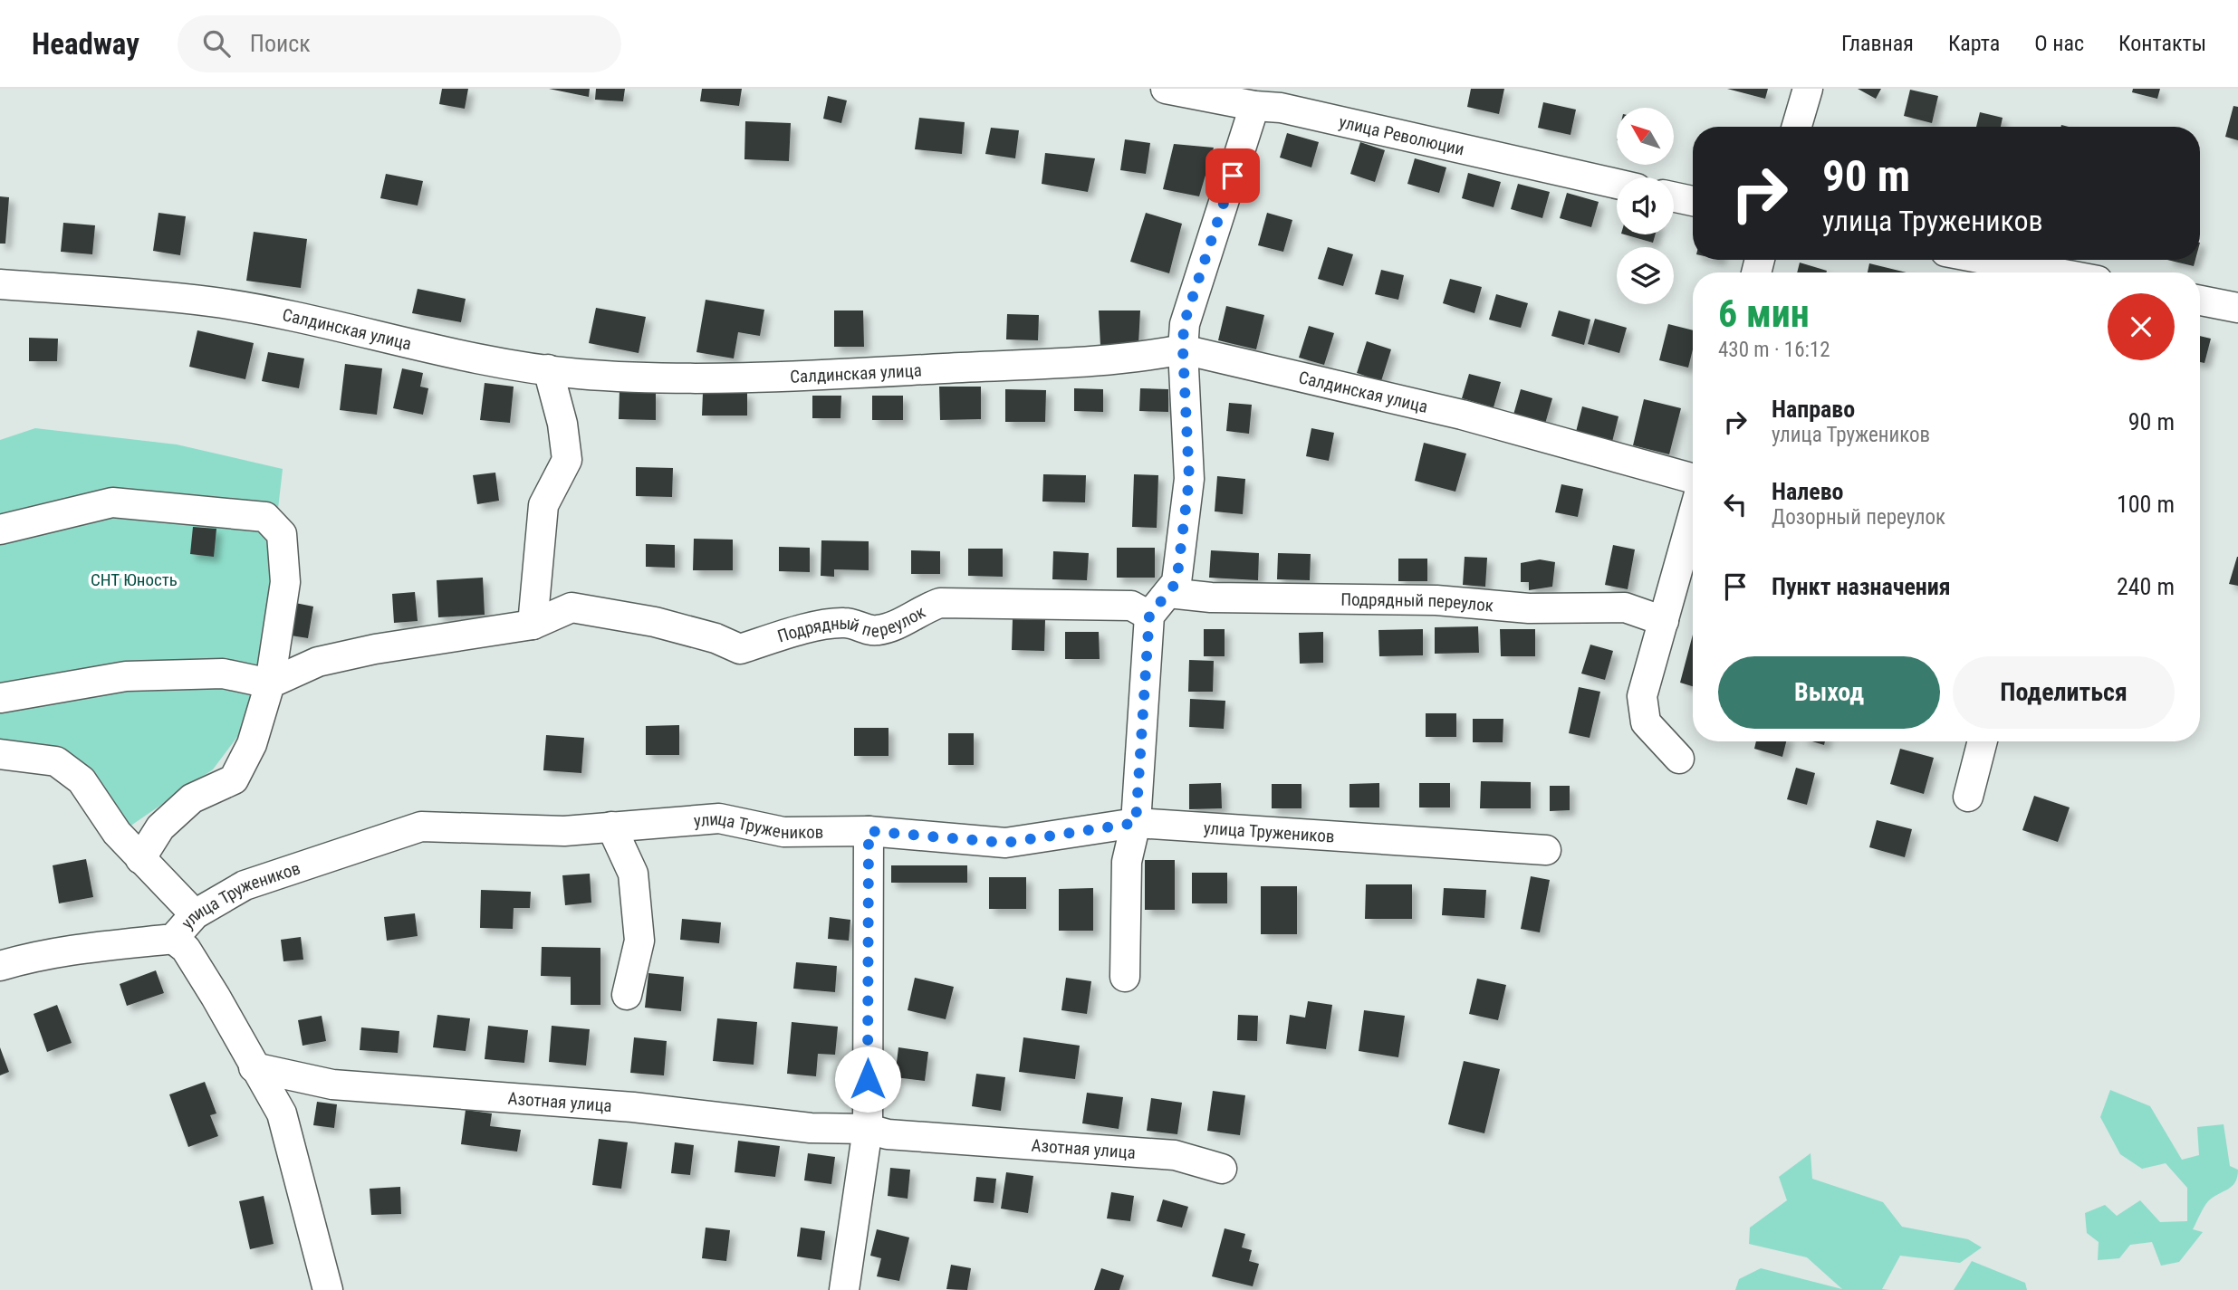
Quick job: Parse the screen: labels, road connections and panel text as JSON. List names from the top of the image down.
{
  "streets": {
    "street": [
      "улица Революции",
      "Салдинская улица",
      "Подрядный переулок",
      "улица Тружеников",
      "Азотная улица"
    ]
  },
  "parks": ["СНТ Юность"],
  "north": "top left",
  "page": {
    "header": "Headway",
    "search": "Поиск",
    "nav": [
      "Главная",
      "Карта",
      "О нас",
      "Контакты"
    ],
    "turn": ["90 m", "улица Тружеников"],
    "heading": ["6 мин", "430 m · 16:12"],
    "list": [
      {
        "name": "Направо",
        "note": "улица Тружеников",
        "value": "90 m"
      },
      {
        "name": "Налево",
        "note": "Дозорный переулок",
        "value": "100 m"
      },
      {
        "name": "Пункт назначения",
        "value": "240 m"
      }
    ],
    "buttons": ["Выход", "Поделиться"]
  }
}
